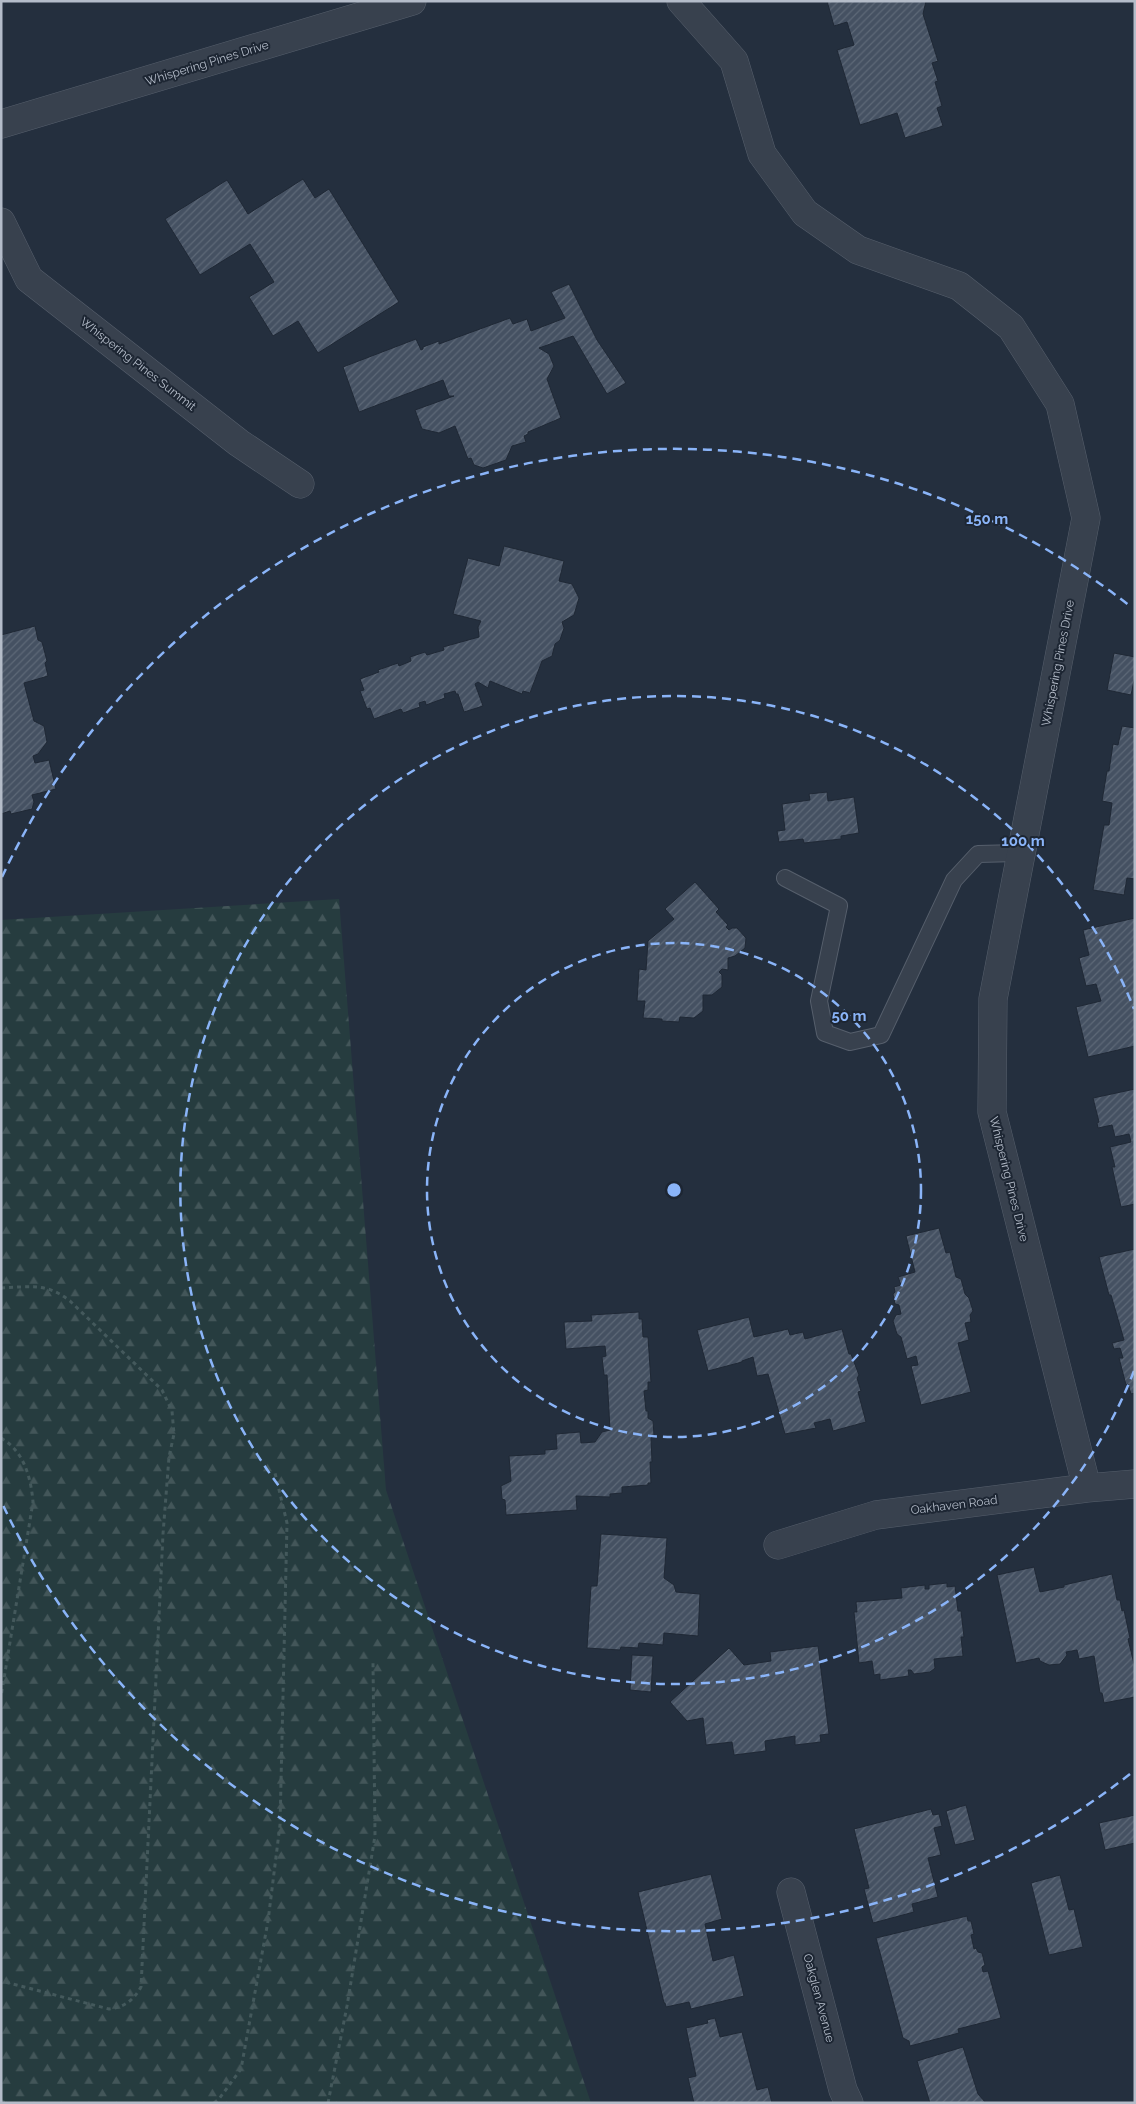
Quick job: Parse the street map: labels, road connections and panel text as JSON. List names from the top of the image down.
{
  "streets": {
    "street": [
      "Whispering Pines Drive",
      "Whispering Pines Summit",
      "Oakhaven Road",
      "Oakglen Avenue"
    ]
  },
  "crossings": [
    ["Whispering Pines Drive", "Oakhaven Road"]
  ],
  "rings": ["150 m", "100 m", "50 m"]
}
